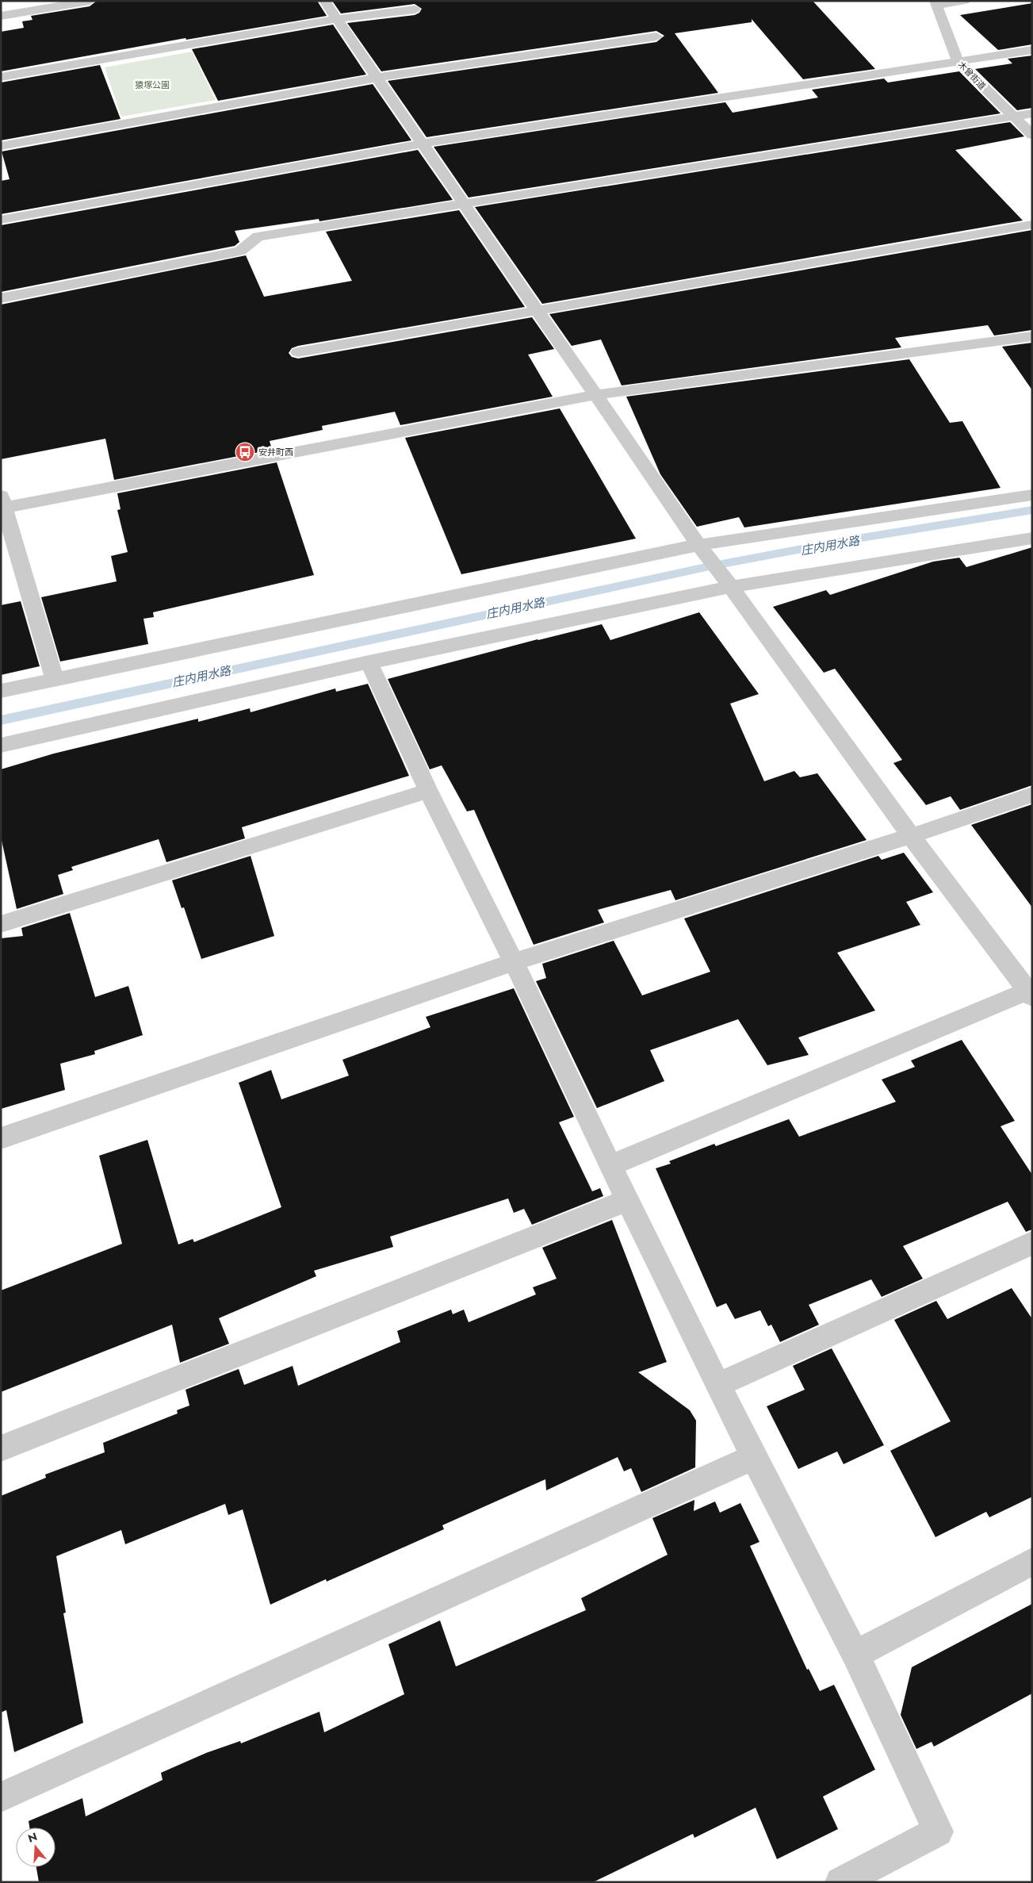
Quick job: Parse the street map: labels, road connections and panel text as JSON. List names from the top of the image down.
{
  "streets": {
    "street": ["木曾街道"]
  },
  "water": ["庄内用水路"],
  "parks": ["猿塚公園"],
  "places": {
    "bus stop": ["安井町西"]
  },
  "north": "top"
}
